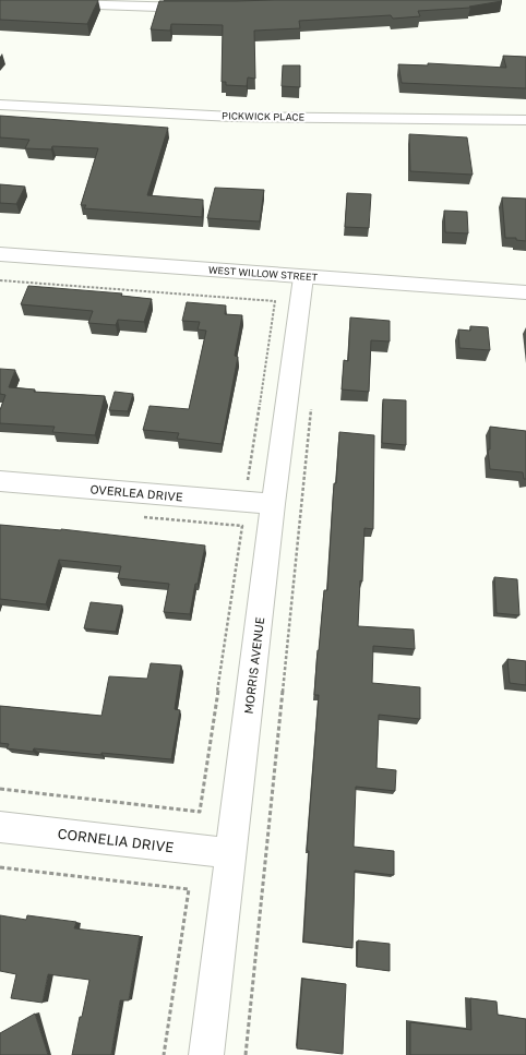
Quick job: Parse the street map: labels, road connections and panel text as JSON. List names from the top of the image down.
{
  "streets": {
    "street": [
      "PICKWICK PLACE",
      "WEST WILLOW STREET",
      "OVERLEA DRIVE",
      "MORRIS AVENUE",
      "CORNELIA DRIVE"
    ]
  },
  "crossings": [
    ["WEST WILLOW STREET", "MORRIS AVENUE"],
    ["OVERLEA DRIVE", "MORRIS AVENUE"],
    ["MORRIS AVENUE", "CORNELIA DRIVE"]
  ]
}
